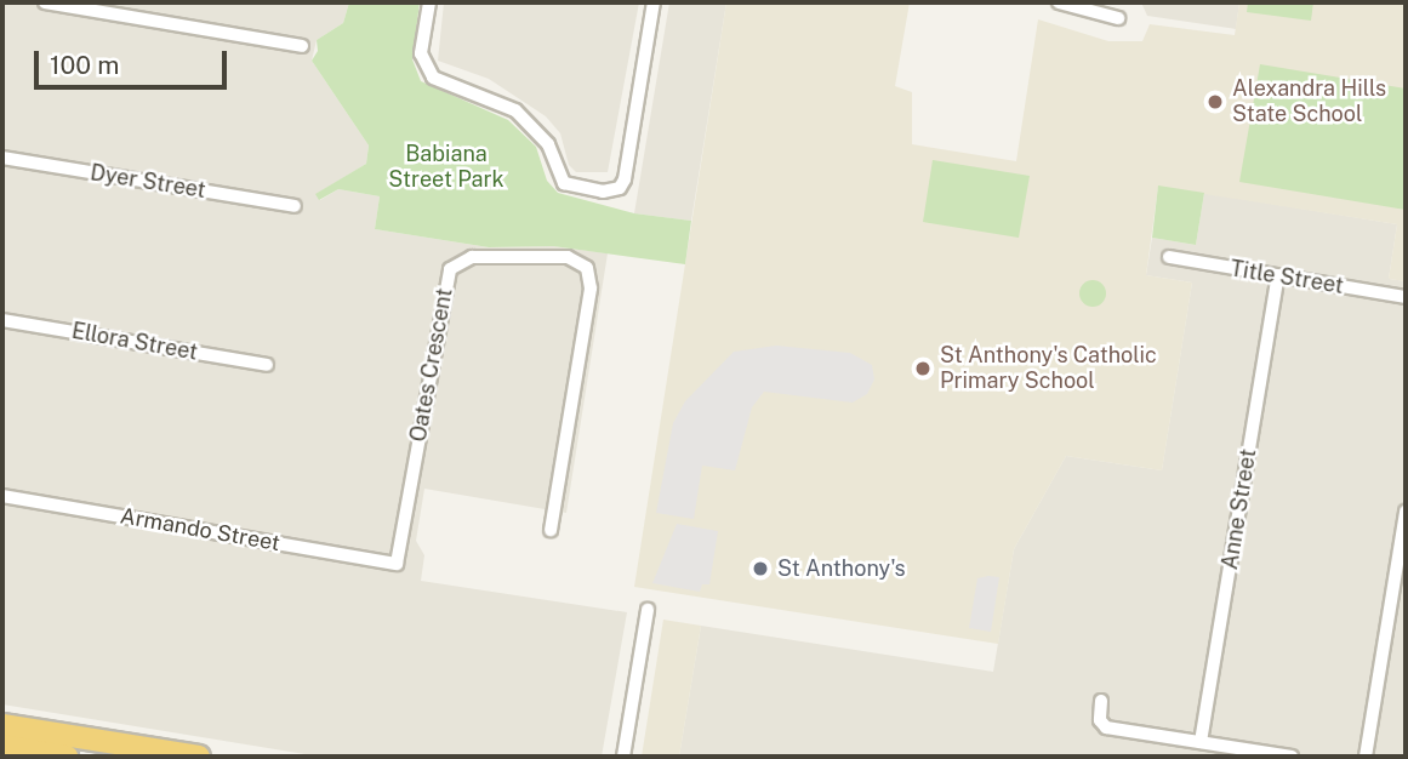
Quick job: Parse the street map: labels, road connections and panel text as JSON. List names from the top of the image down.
{
  "streets": {
    "street": [
      "Dyer Street",
      "Title Street",
      "Ellora Street",
      "Oates Crescent",
      "Anne Street",
      "Armando Street"
    ]
  },
  "crossings": [
    ["Title Street", "Anne Street"],
    ["Oates Crescent", "Armando Street"]
  ],
  "parks": ["Babiana Street Park"],
  "places": ["Alexandra Hills State School", "St Anthony's Catholic Primary School", "St Anthony's"],
  "scale_bar": "100 m"
}
